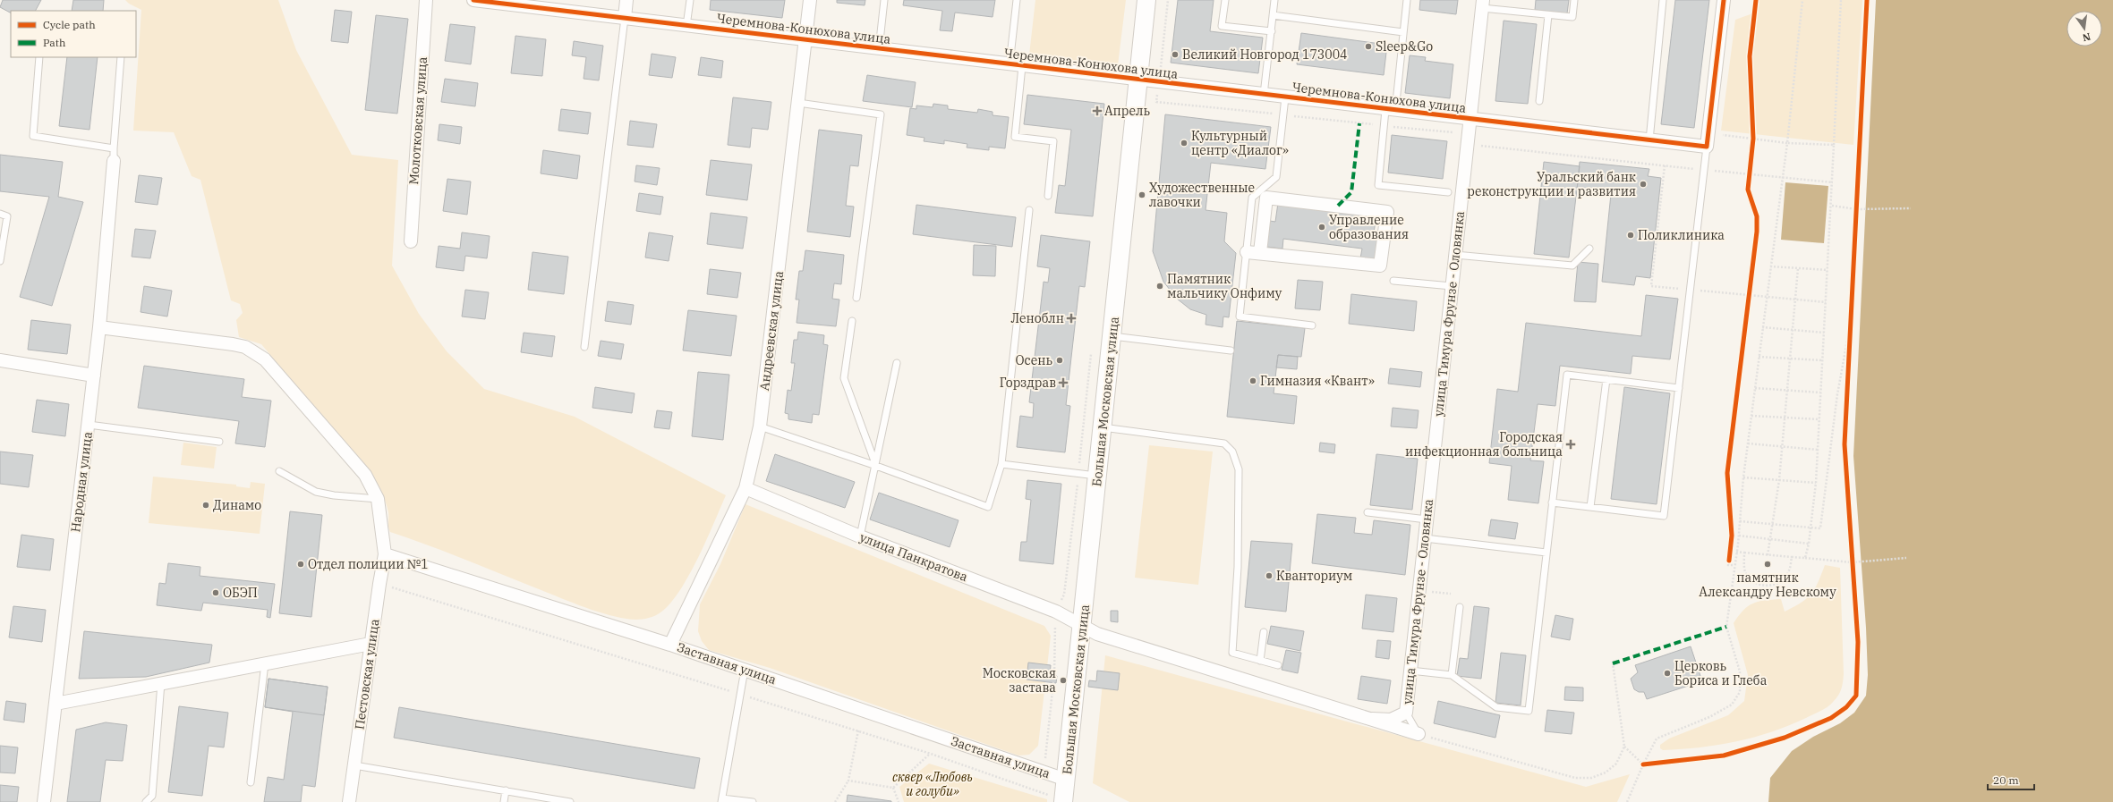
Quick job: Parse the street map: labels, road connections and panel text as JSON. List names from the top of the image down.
{
  "streets": {
    "main road": ["Большая Московская улица"],
    "street": [
      "Черемнова-Конюхова улица",
      "Молотковская улица",
      "улица Тимура Фрунзе - Оловянка",
      "Андреевская улица",
      "Народная улица",
      "улица Панкратова",
      "Заставная улица",
      "Пестовская улица"
    ]
  },
  "crossings": [
    ["Черемнова-Конюхова улица", "улица Тимура Фрунзе - Оловянка"],
    ["Черемнова-Конюхова улица", "Андреевская улица"],
    ["Черемнова-Конюхова улица", "Большая Московская улица"],
    ["Андреевская улица", "улица Панкратова"],
    ["Андреевская улица", "Заставная улица"],
    ["Большая Московская улица", "улица Панкратова"],
    ["Большая Московская улица", "Заставная улица"],
    ["Народная улица", "Пестовская улица"],
    ["Заставная улица", "Пестовская улица"]
  ],
  "parks": ["сквер «Любовь и голуби»"],
  "places": {
    "other": [
      "Sleep&Go",
      "Великий Новгород 173004",
      "Культурный центр «Диалог»",
      "Уральский банк реконструкции и развития",
      "Художественные лавочки",
      "Управление образования",
      "Поликлиника",
      "Памятник мальчику Онфиму",
      "Осень",
      "Гимназия «Квант»",
      "Динамо",
      "Отдел полиции №1",
      "памятник Александру Невскому",
      "Кванториум",
      "ОБЭП",
      "Церковь Бориса и Глеба",
      "Московская застава"
    ],
    "health": [
      "Апрель",
      "Леноблн",
      "Горздрав",
      "Городская инфекционная больница"
    ]
  },
  "legend": ["Cycle path", "Path"],
  "scale_bar": "20 m",
  "north": "bottom"
}
